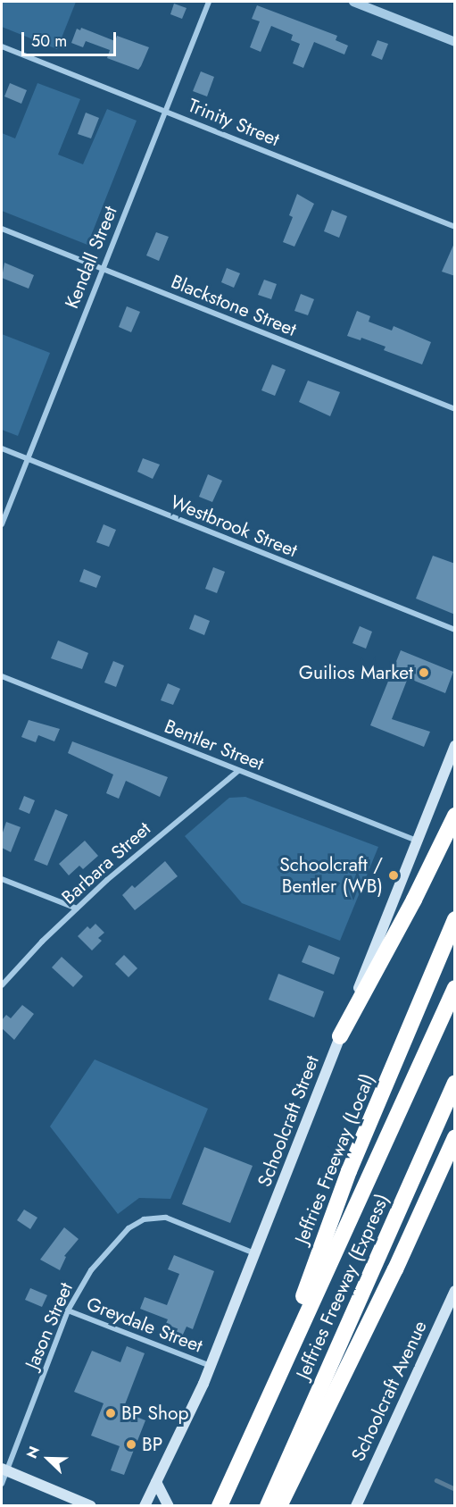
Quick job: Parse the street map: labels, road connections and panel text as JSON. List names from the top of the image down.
{
  "streets": {
    "highway": ["Jeffries Freeway (Local)", "Jeffries Freeway (Express)"],
    "main road": ["Schoolcraft Street", "Schoolcraft Avenue"],
    "street": [
      "Trinity Street",
      "Kendall Street",
      "Blackstone Street",
      "Westbrook Street",
      "Bentler Street",
      "Barbara Street",
      "Greydale Street",
      "Jason Street"
    ]
  },
  "crossings": [
    ["Trinity Street", "Kendall Street"],
    ["Kendall Street", "Blackstone Street"],
    ["Kendall Street", "Westbrook Street"],
    ["Bentler Street", "Barbara Street"],
    ["Bentler Street", "Schoolcraft Street"],
    ["Schoolcraft Street", "Greydale Street"],
    ["Schoolcraft Street", "Jason Street"],
    ["Jeffries Freeway (Local)", "Jeffries Freeway (Express)"],
    ["Greydale Street", "Jason Street"]
  ],
  "places": [
    "Guilios Market",
    "Schoolcraft / Bentler (WB)",
    "BP Shop",
    "BP"
  ],
  "scale_bar": "50 m",
  "north": "top left"
}
